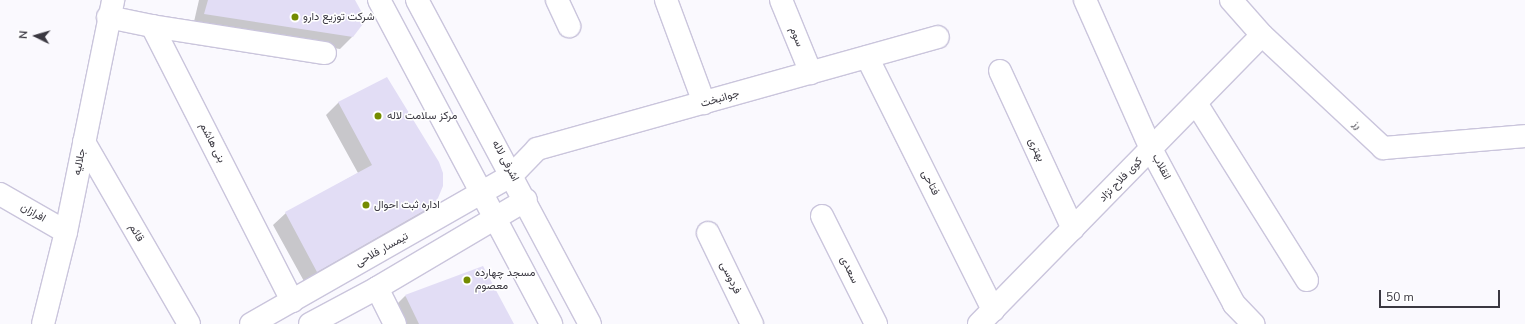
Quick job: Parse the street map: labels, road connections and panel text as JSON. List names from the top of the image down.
{
  "streets": {
    "street": [
      "سوم",
      "جوانبخت",
      "رز",
      "بنی هاشم",
      "بهتری",
      "اشرفی لاله",
      "جلالیه",
      "انقلاب",
      "کوی فلاح نژاد",
      "فتاحی",
      "افرازان",
      "قائم",
      "تیمسار فلاحی",
      "سعدی",
      "فردوسی"
    ]
  },
  "crossings": [
    ["سوم", "جوانبخت"],
    ["جوانبخت", "اشرفی لاله"],
    ["جوانبخت", "فتاحی"],
    ["جوانبخت", "تیمسار فلاحی"],
    ["رز", "کوی فلاح نژاد"],
    ["بنی هاشم", "تیمسار فلاحی"],
    ["بهتری", "کوی فلاح نژاد"],
    ["اشرفی لاله", "تیمسار فلاحی"],
    ["جلالیه", "افرازان"],
    ["جلالیه", "قائم"],
    ["انقلاب", "کوی فلاح نژاد"],
    ["کوی فلاح نژاد", "فتاحی"]
  ],
  "places": [
    "شرکت توزیع دارو",
    "مرکز سلامت لاله",
    "اداره ثبت احوال",
    "مسجد چهارده معصوم"
  ],
  "scale_bar": "50 m",
  "north": "left"
}
